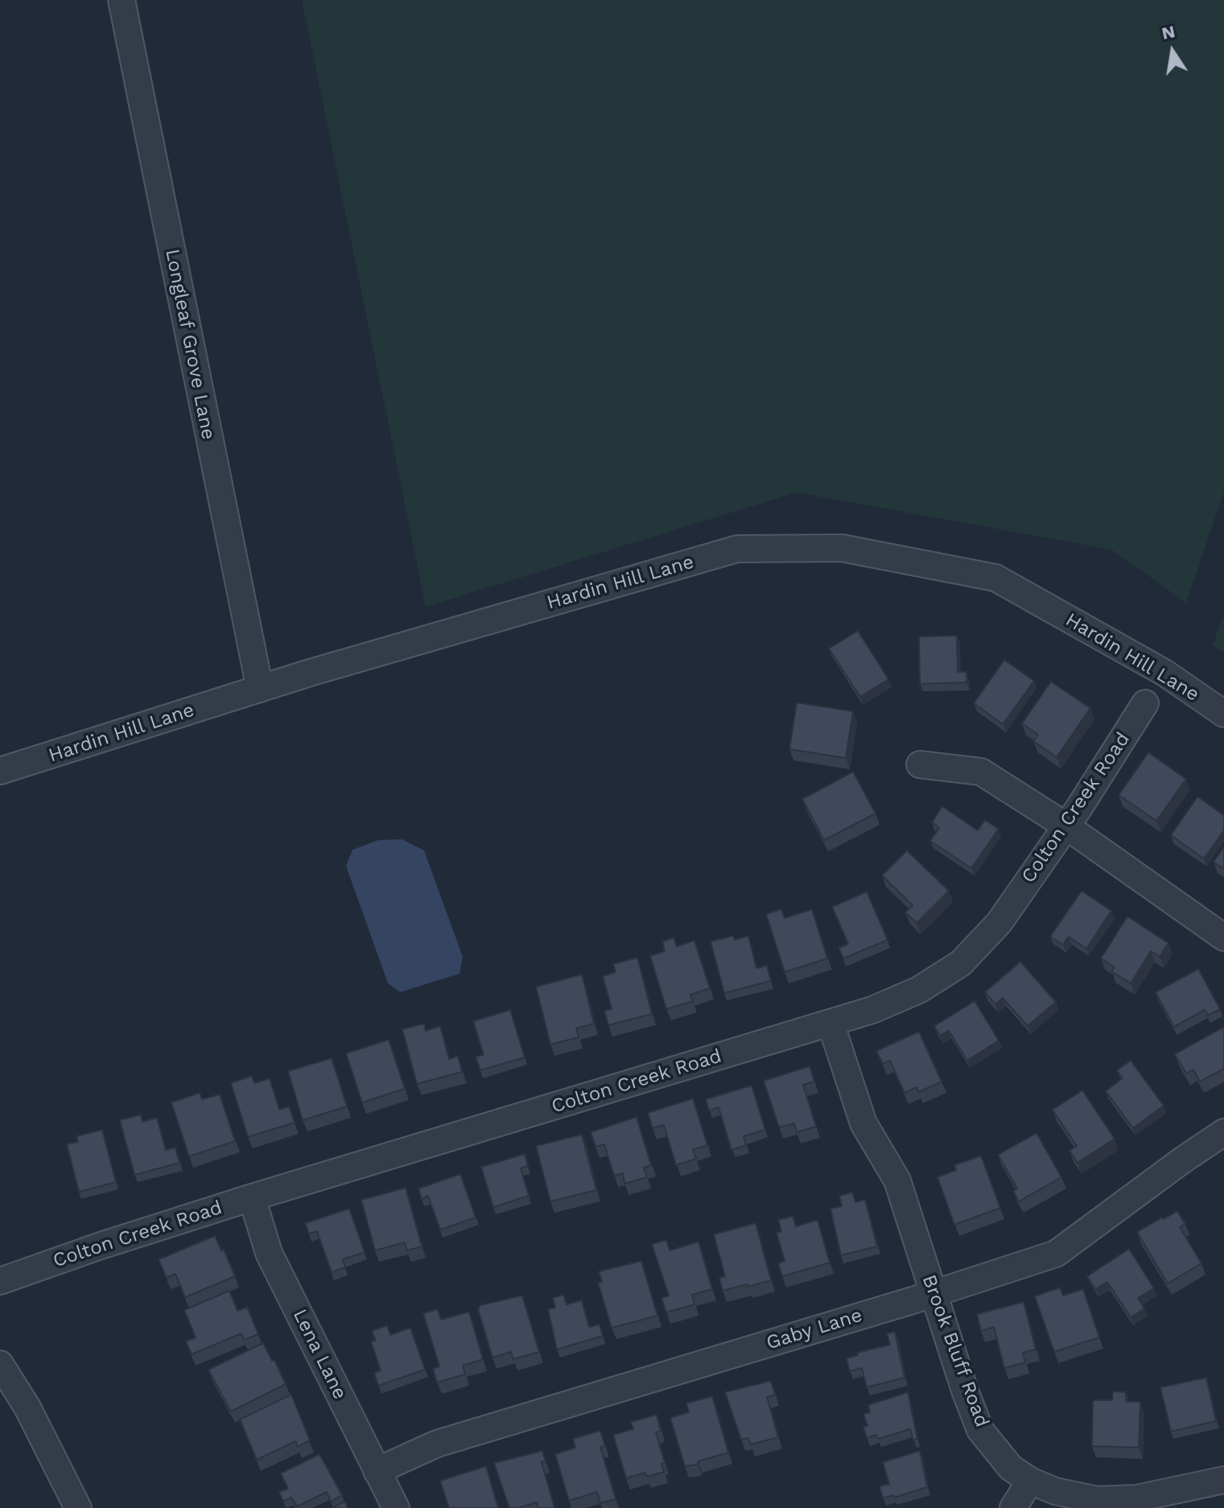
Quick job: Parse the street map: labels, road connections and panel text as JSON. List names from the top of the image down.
{
  "streets": {
    "street": [
      "Longleaf Grove Lane",
      "Hardin Hill Lane",
      "Colton Creek Road",
      "Gaby Lane",
      "Brook Bluff Road",
      "Lena Lane"
    ]
  },
  "crossings": [
    ["Longleaf Grove Lane", "Hardin Hill Lane"],
    ["Colton Creek Road", "Brook Bluff Road"],
    ["Colton Creek Road", "Lena Lane"],
    ["Gaby Lane", "Brook Bluff Road"],
    ["Gaby Lane", "Lena Lane"]
  ],
  "north": "top"
}
